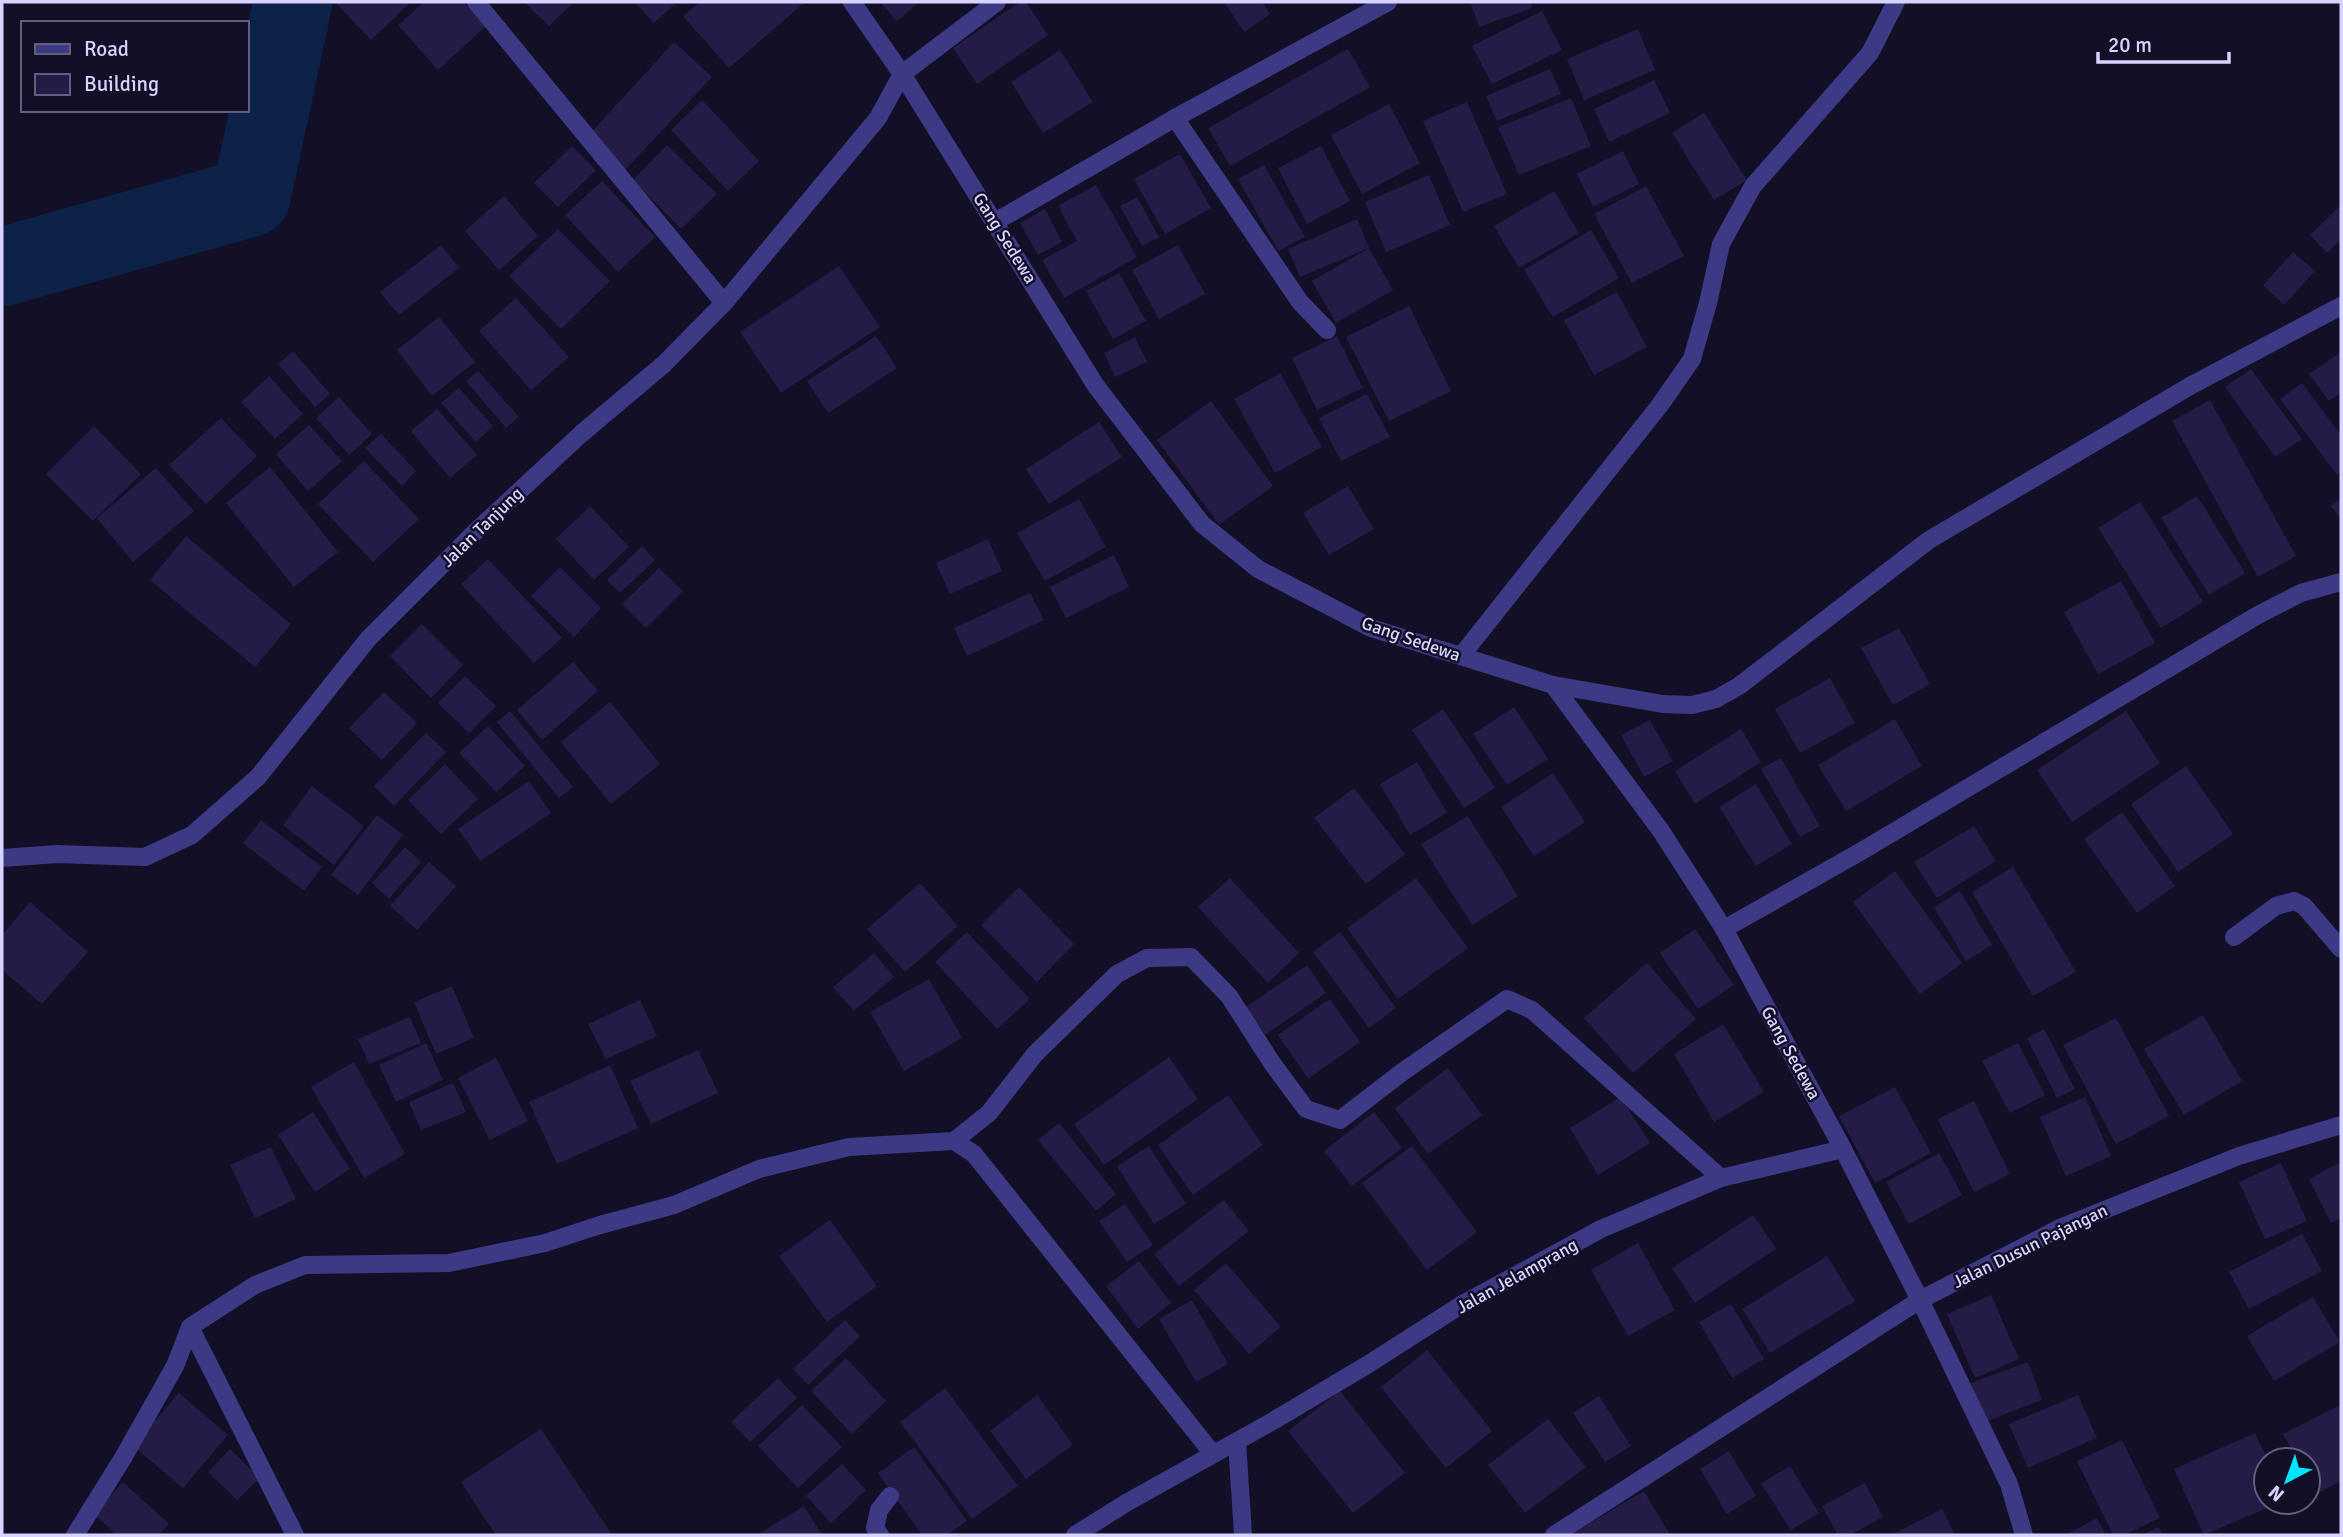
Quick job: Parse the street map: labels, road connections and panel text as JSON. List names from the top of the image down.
{
  "streets": {
    "street": [
      "Gang Sedewa",
      "Jalan Tanjung",
      "Jalan Dusun Pajangan",
      "Jalan Jelamprang"
    ]
  },
  "crossings": [
    ["Gang Sedewa", "Jalan Tanjung"],
    ["Gang Sedewa", "Jalan Jelamprang"]
  ],
  "legend": ["Road", "Building"],
  "scale_bar": "20 m",
  "north": "bottom left"
}
